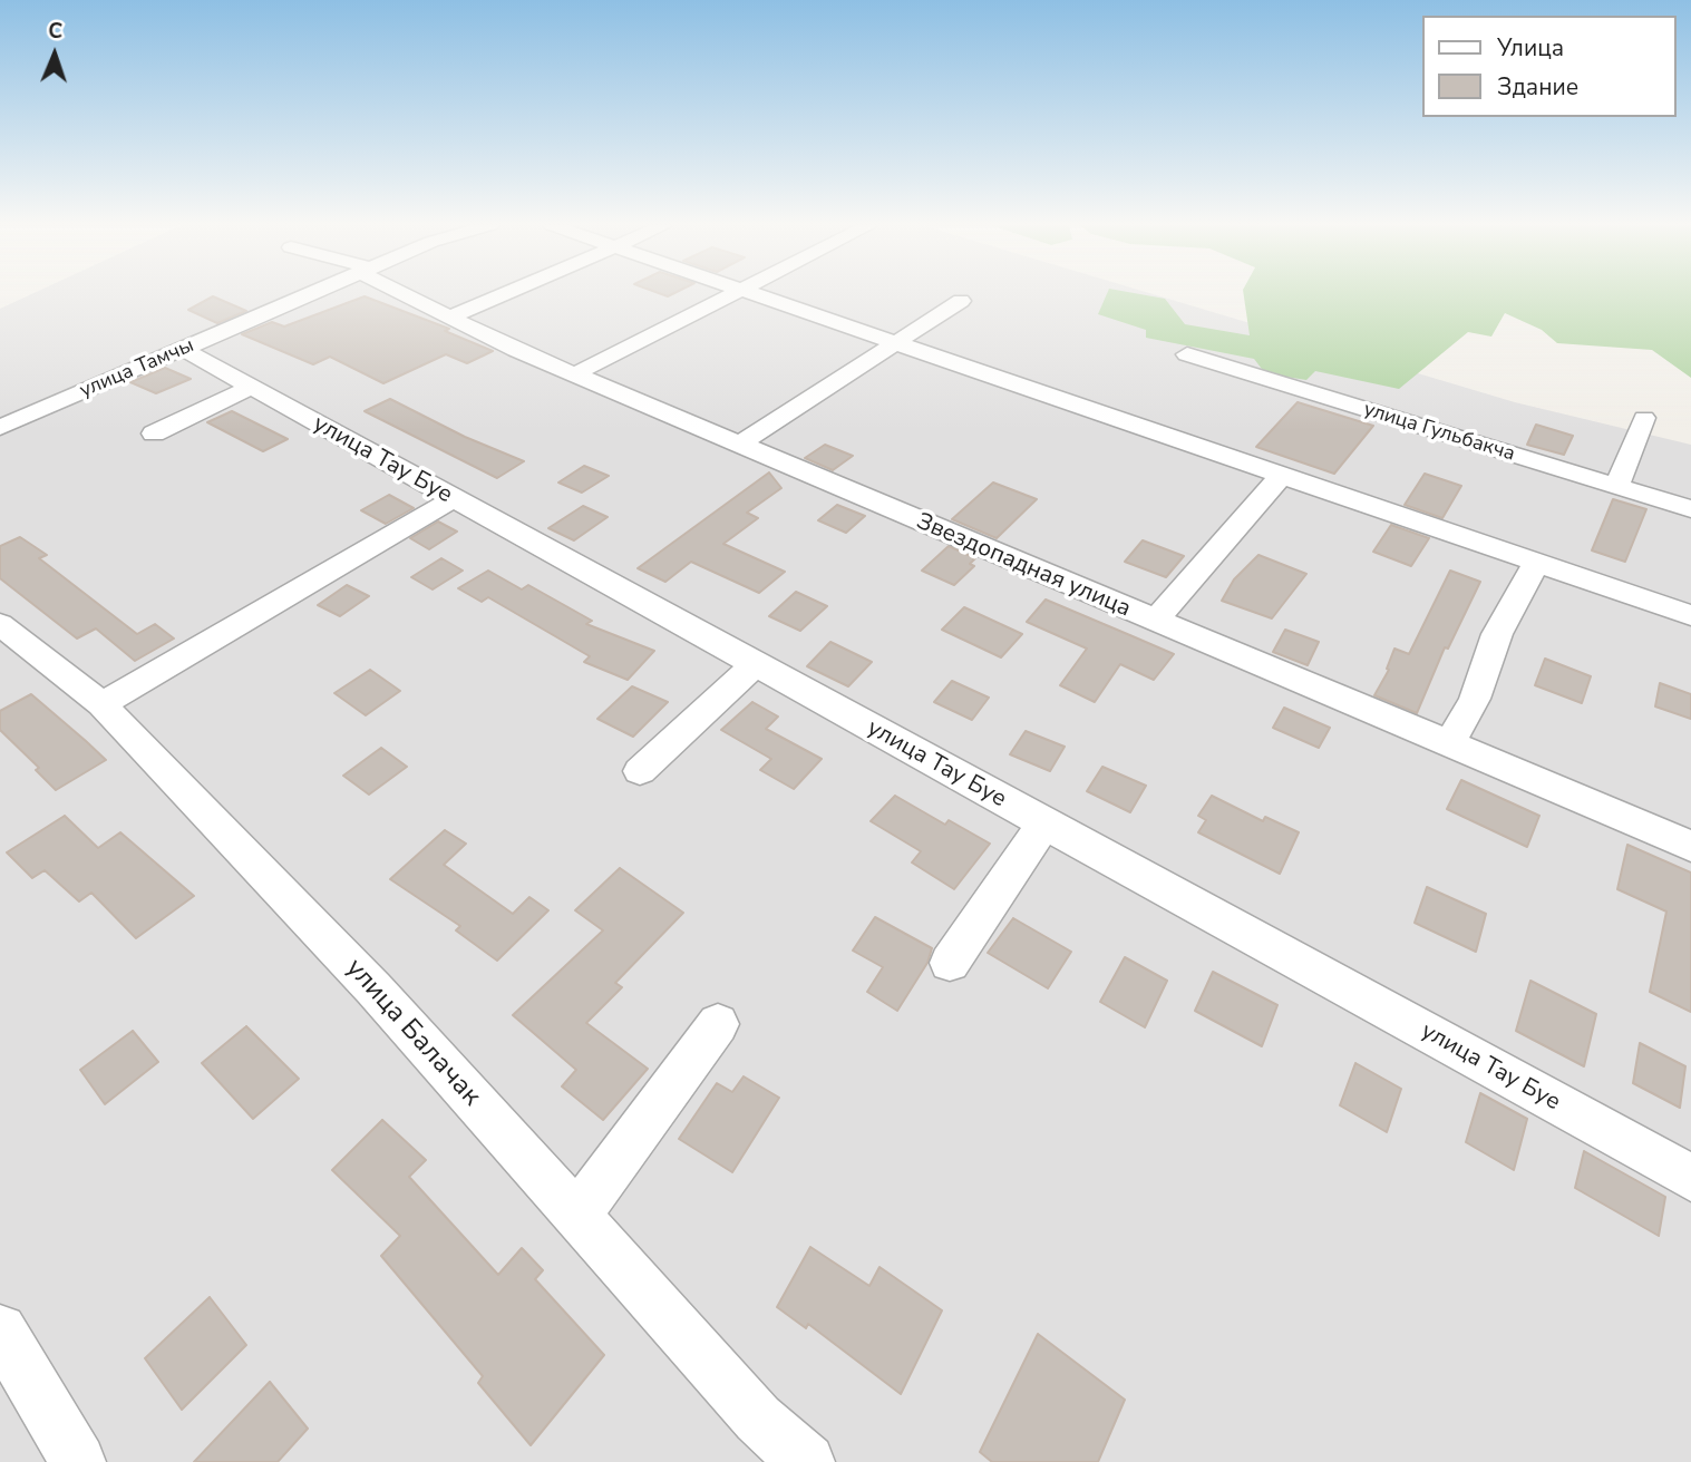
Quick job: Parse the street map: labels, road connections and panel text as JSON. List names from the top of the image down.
{
  "streets": {
    "street": [
      "улица Тамчы",
      "улица Гульбакча",
      "улица Тау Буе",
      "Звездопадная улица",
      "улица Балачак"
    ]
  },
  "crossings": [
    ["улица Тамчы", "улица Тау Буе"]
  ],
  "legend": ["Улица", "Здание"],
  "north": "top"
}
